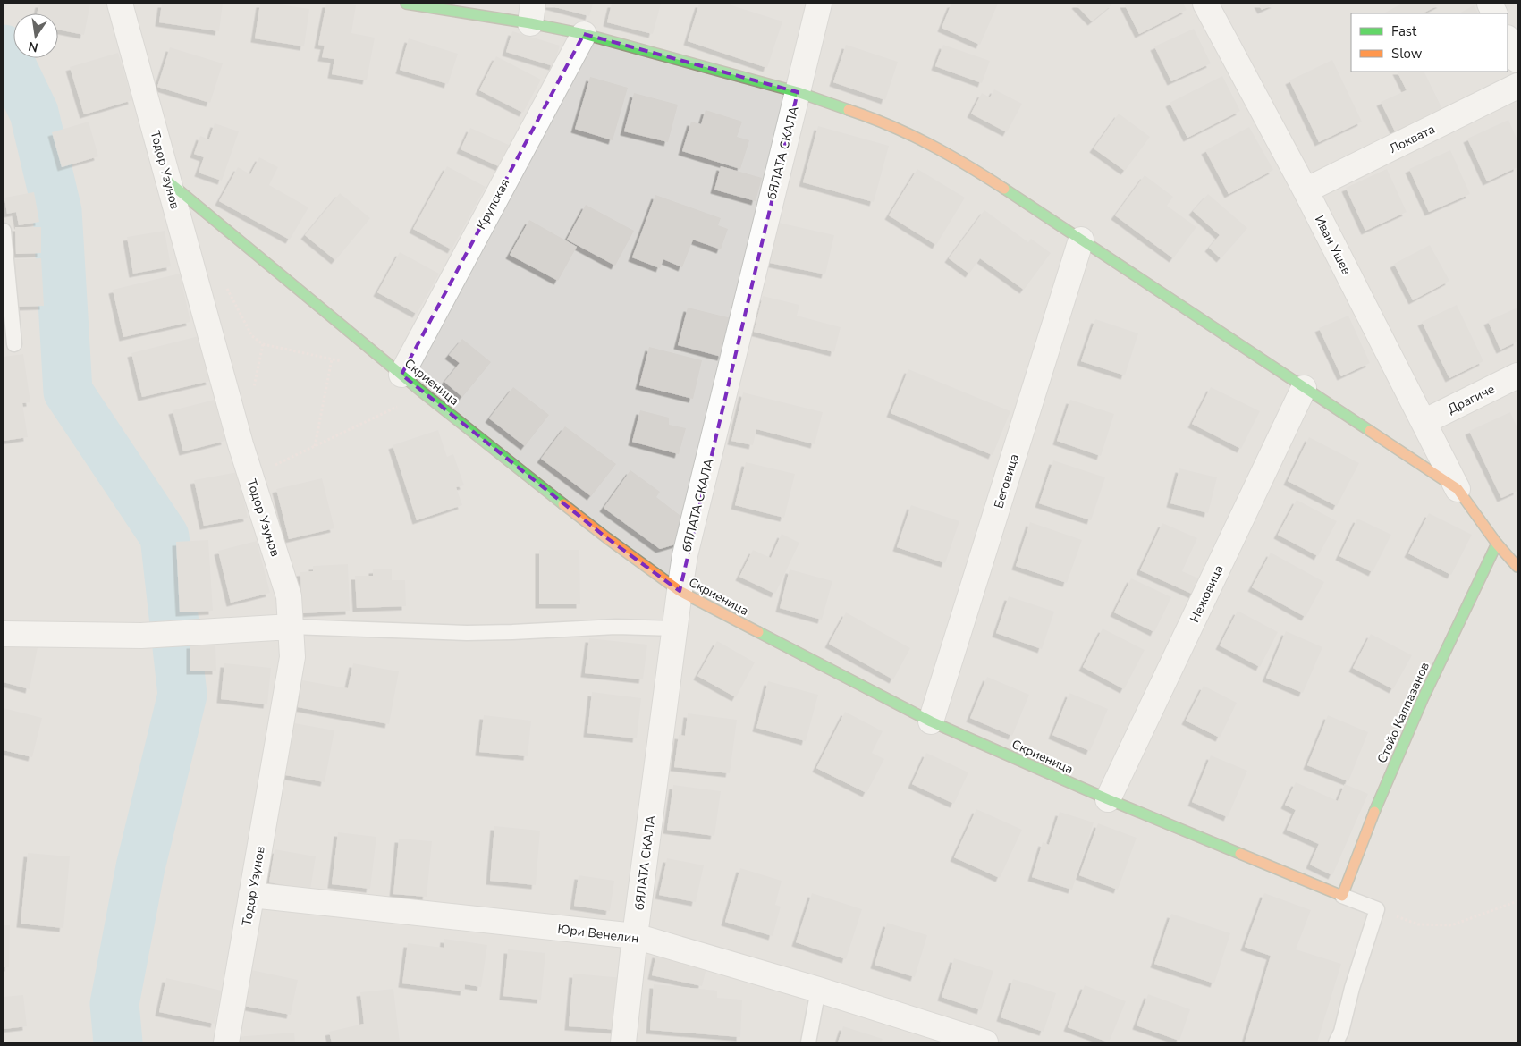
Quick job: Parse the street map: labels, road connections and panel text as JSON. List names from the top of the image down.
{
  "streets": {
    "street": [
      "Локвата",
      "бЯЛАТА СКАЛА",
      "Тодор Узунов",
      "Крупская",
      "Иван Ушев",
      "Скриеница",
      "Драгиче",
      "Беговица",
      "Нежовица",
      "Стойо Калпазанов",
      "Юри Венелин"
    ]
  },
  "crossings": [
    ["Локвата", "Иван Ушев"],
    ["бЯЛАТА СКАЛА", "Скриеница"],
    ["бЯЛАТА СКАЛА", "Юри Венелин"],
    ["Тодор Узунов", "Скриеница"],
    ["Тодор Узунов", "Юри Венелин"],
    ["Крупская", "Скриеница"],
    ["Иван Ушев", "Драгиче"],
    ["Скриеница", "Беговица"],
    ["Скриеница", "Нежовица"],
    ["Скриеница", "Стойо Калпазанов"]
  ],
  "legend": ["Fast", "Slow"],
  "north": "bottom"
}
